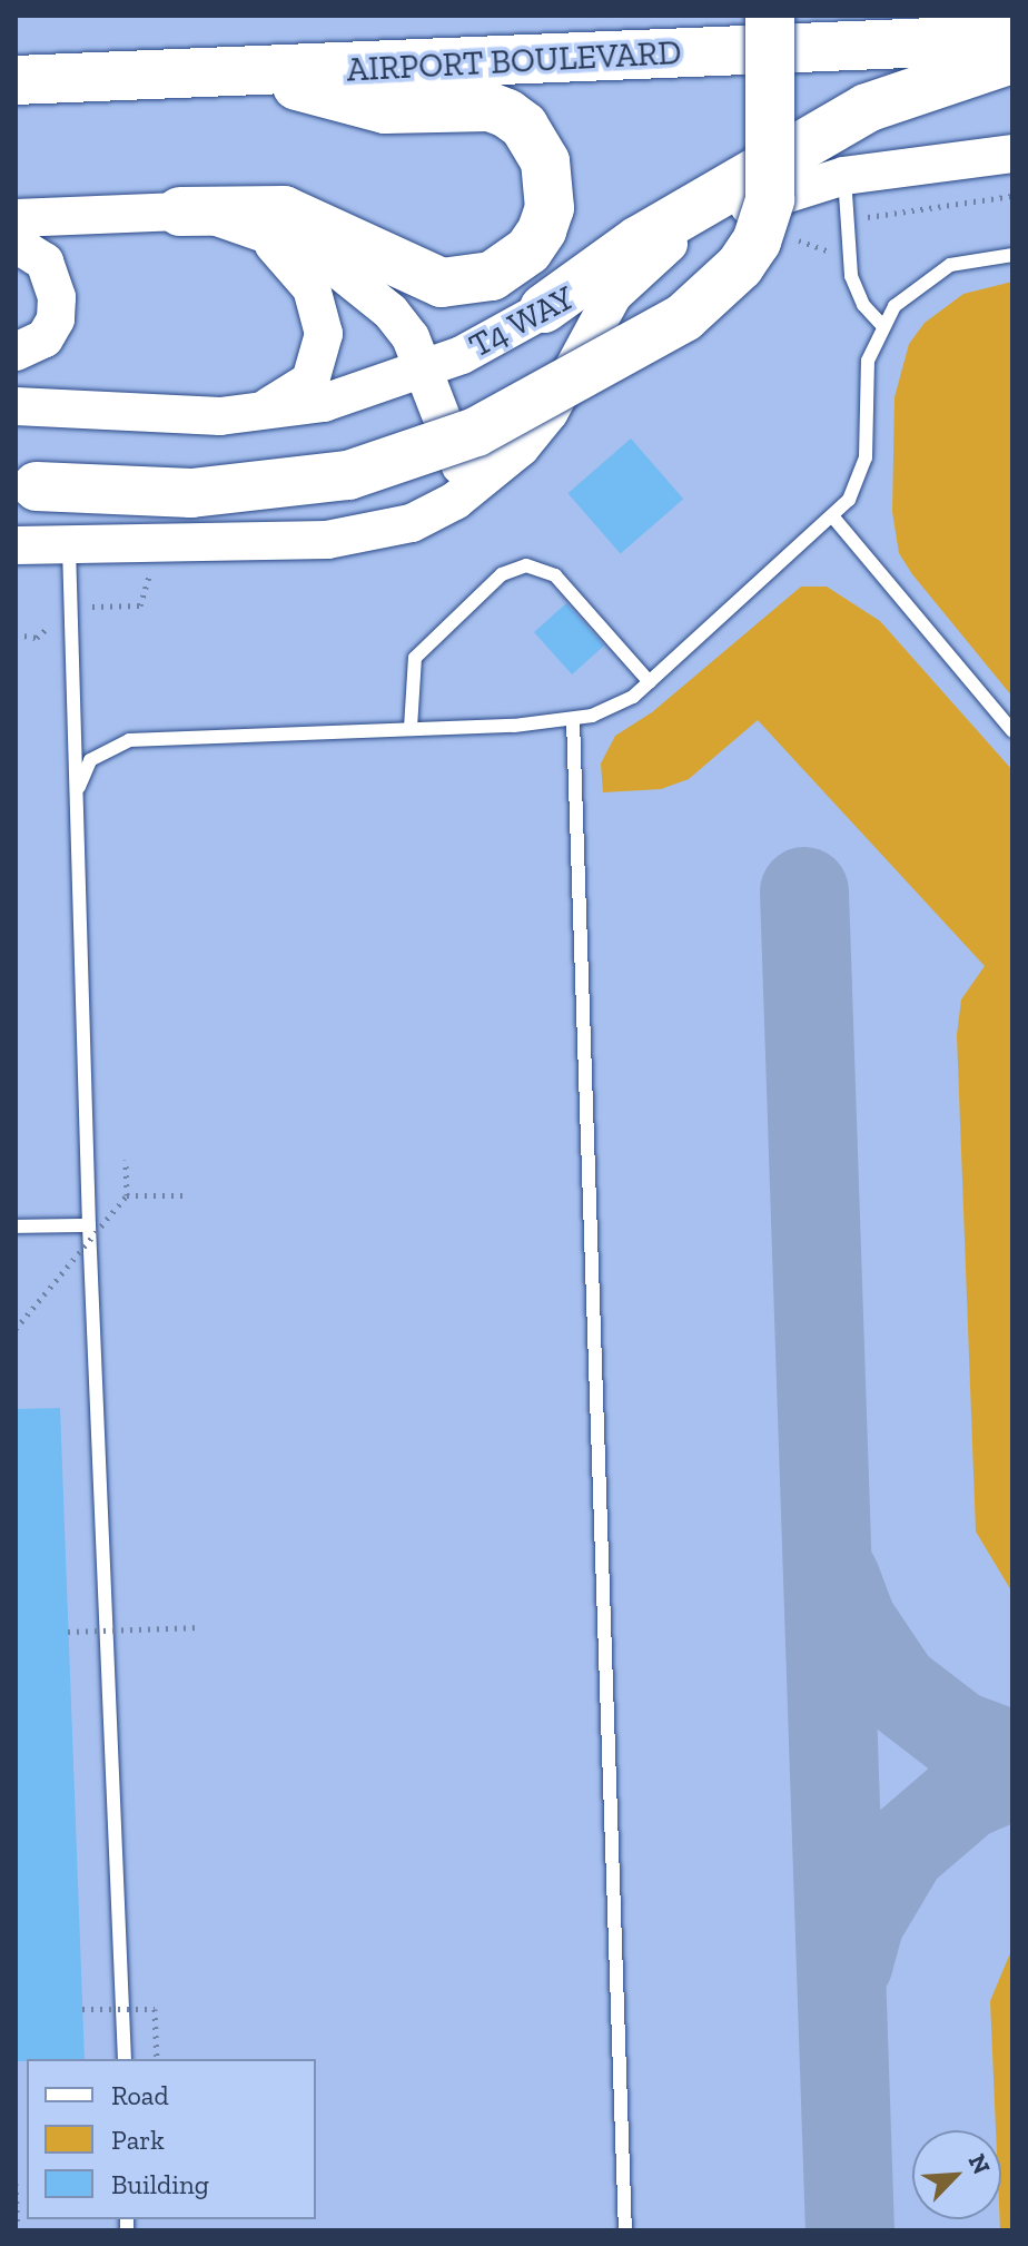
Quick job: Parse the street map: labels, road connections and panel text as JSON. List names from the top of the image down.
{
  "streets": {
    "highway": ["AIRPORT BOULEVARD"],
    "main road": ["T4 WAY"]
  },
  "legend": ["Road", "Park", "Building"],
  "north": "top right"
}
